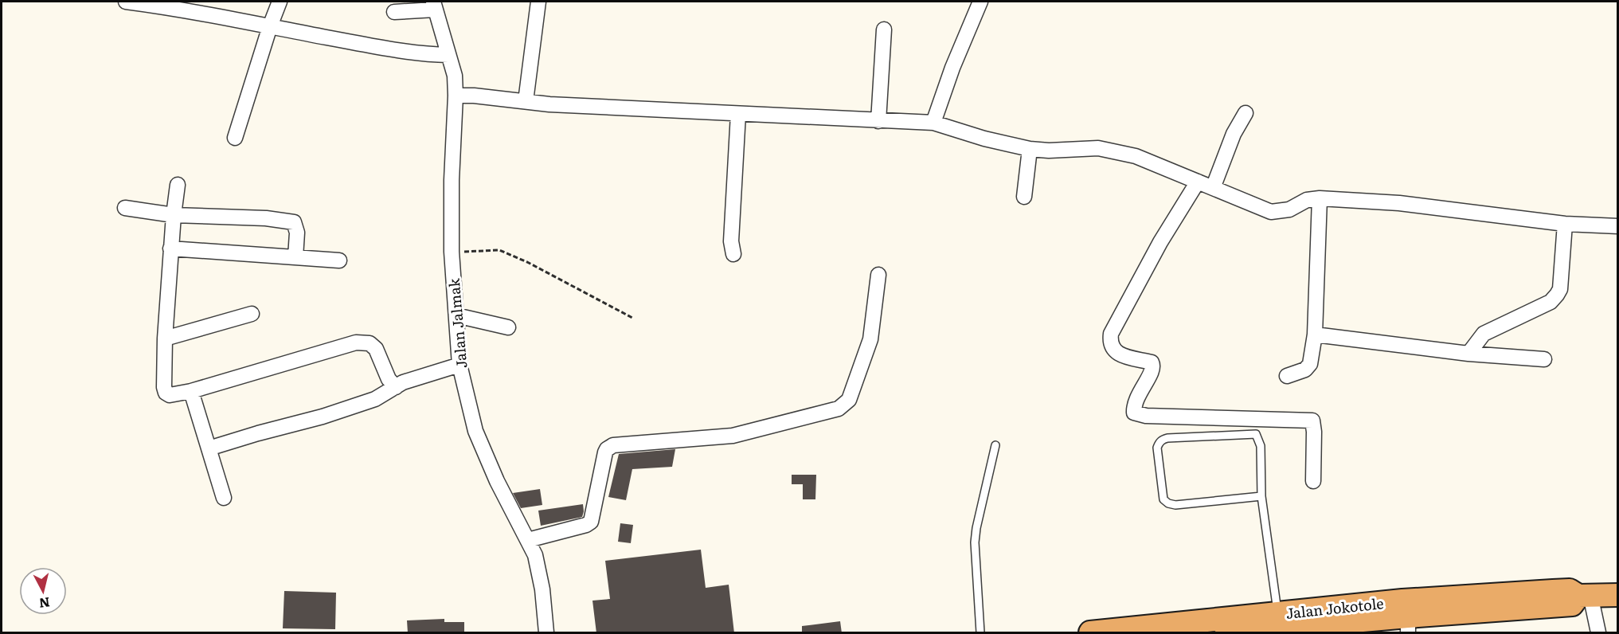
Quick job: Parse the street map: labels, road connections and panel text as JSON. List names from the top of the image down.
{
  "streets": {
    "highway": ["Jalan Jokotole"],
    "street": ["Jalan Jalmak"]
  },
  "north": "bottom"
}
